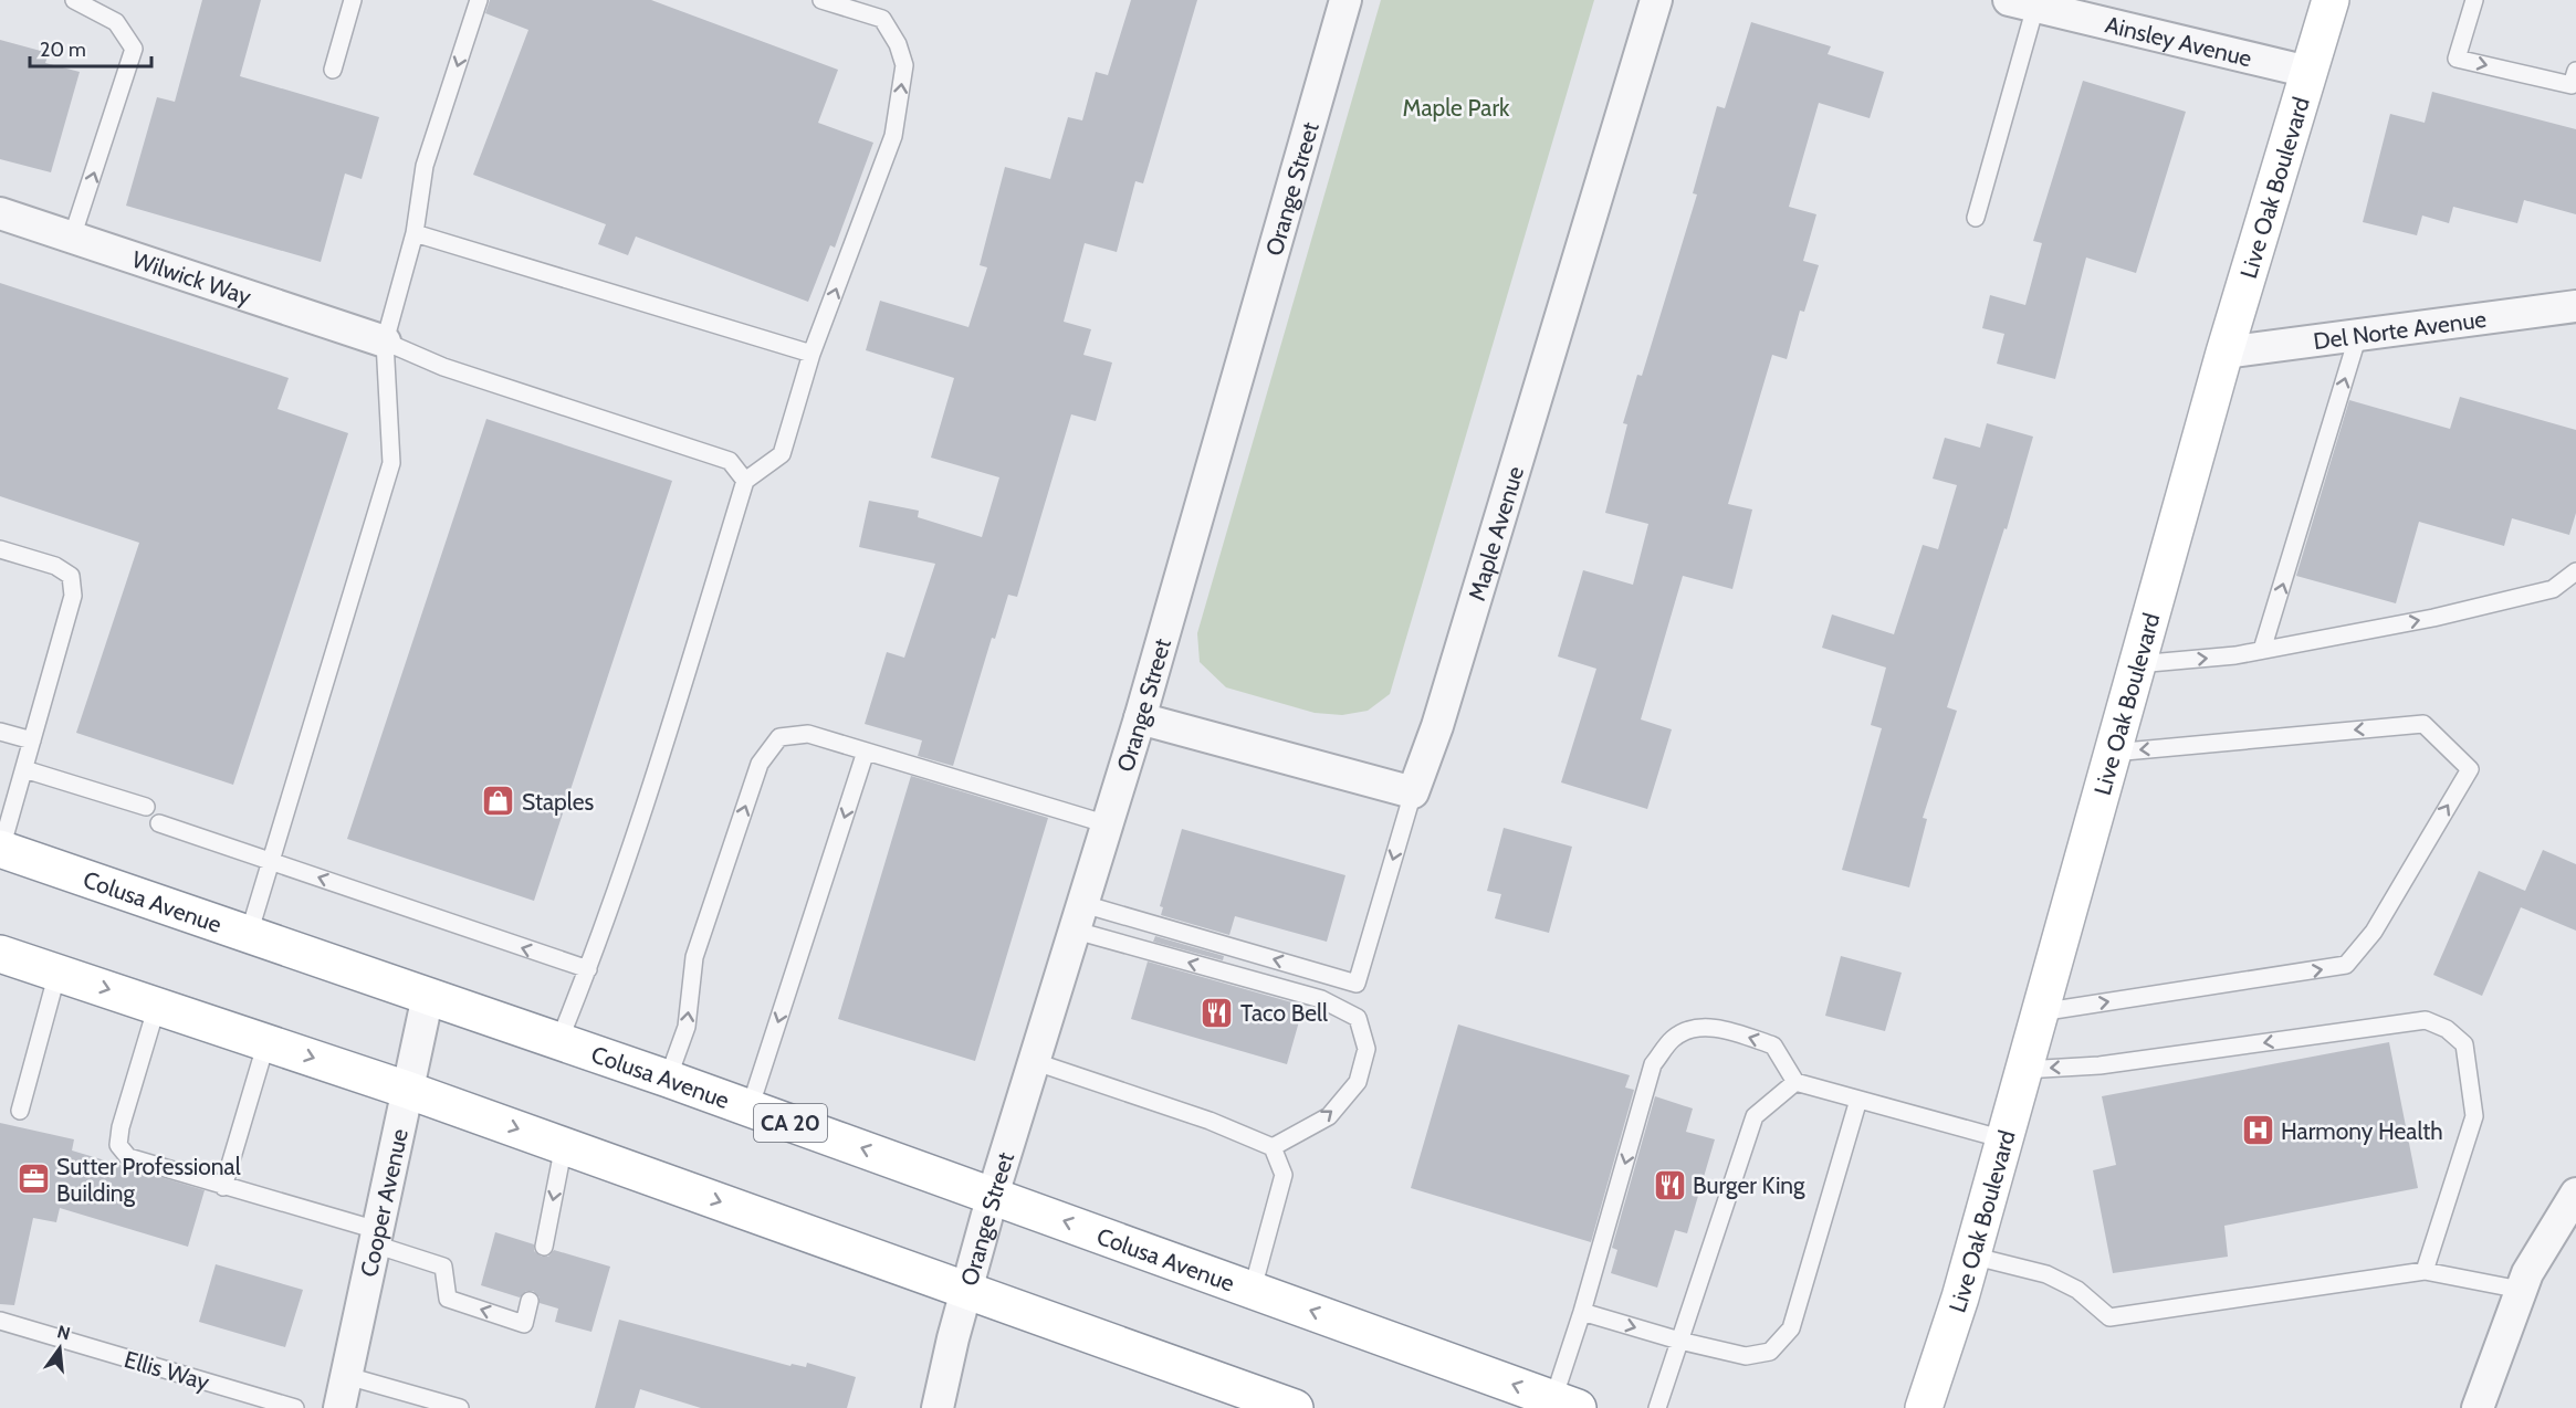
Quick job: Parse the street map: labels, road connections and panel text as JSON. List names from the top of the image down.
{
  "streets": {
    "main road": ["Live Oak Boulevard", "Colusa Avenue", "CA 20"],
    "street": [
      "Ainsley Avenue",
      "Orange Street",
      "Wilwick Way",
      "Del Norte Avenue",
      "Maple Avenue",
      "Cooper Avenue"
    ],
    "lane": ["Ellis Way"]
  },
  "crossings": [
    ["Ainsley Avenue", "Live Oak Boulevard"],
    ["Live Oak Boulevard", "Del Norte Avenue"],
    ["Orange Street", "Colusa Avenue"],
    ["Colusa Avenue", "Cooper Avenue"]
  ],
  "parks": ["Maple Park"],
  "places": {
    "shop": ["Staples"],
    "restaurant": ["Taco Bell", "Burger King"],
    "hospital": ["Harmony Health"],
    "office": ["Sutter Professional Building"]
  },
  "scale_bar": "20 m",
  "north": "top"
}
